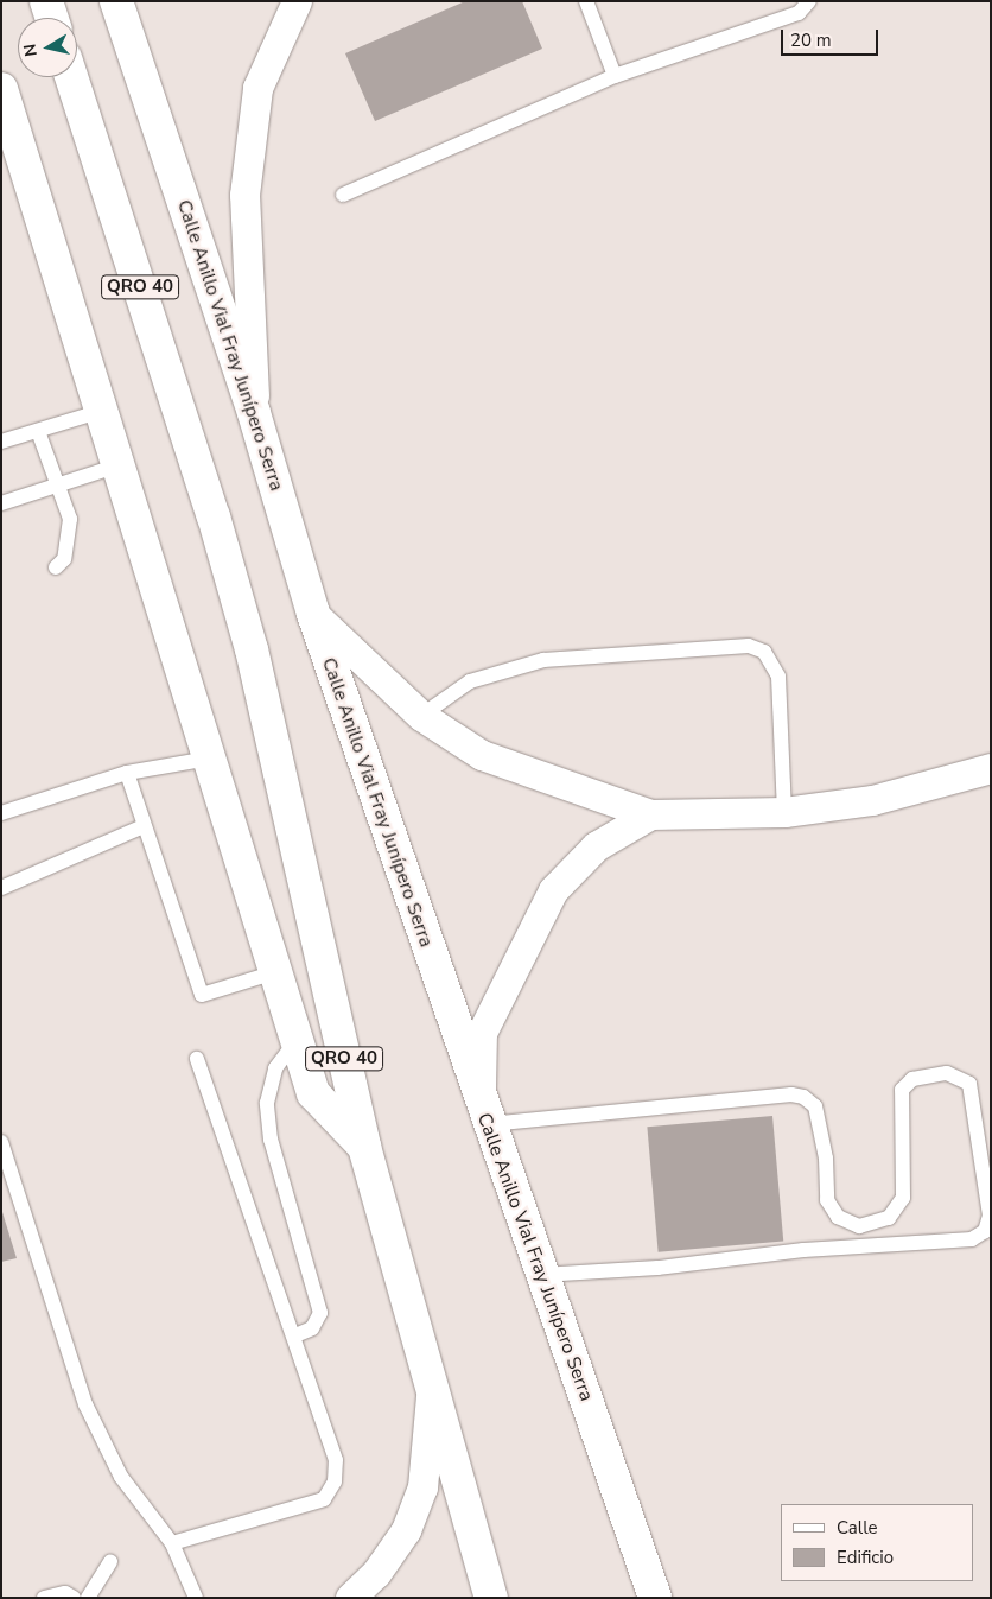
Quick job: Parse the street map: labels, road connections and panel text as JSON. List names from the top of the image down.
{
  "streets": {
    "highway": ["QRO 40", "Calle Anillo Vial Fray Junípero Serra"]
  },
  "legend": ["Calle", "Edificio"],
  "scale_bar": "20 m",
  "north": "left"
}
